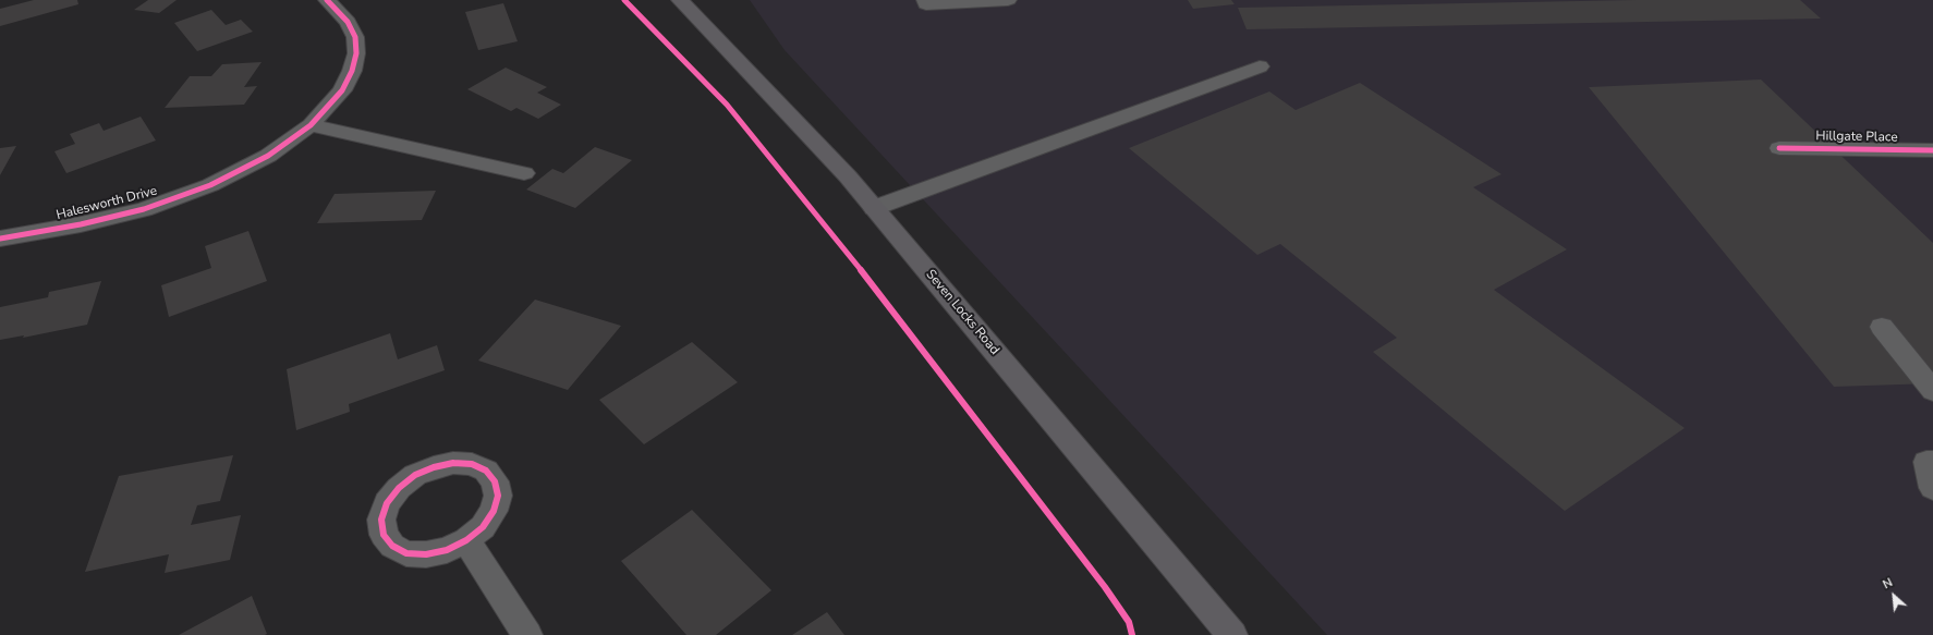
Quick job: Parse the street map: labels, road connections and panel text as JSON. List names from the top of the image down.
{
  "streets": {
    "main road": ["Seven Locks Road"],
    "street": ["Hillgate Place", "Halesworth Drive"]
  },
  "north": "top left"
}
